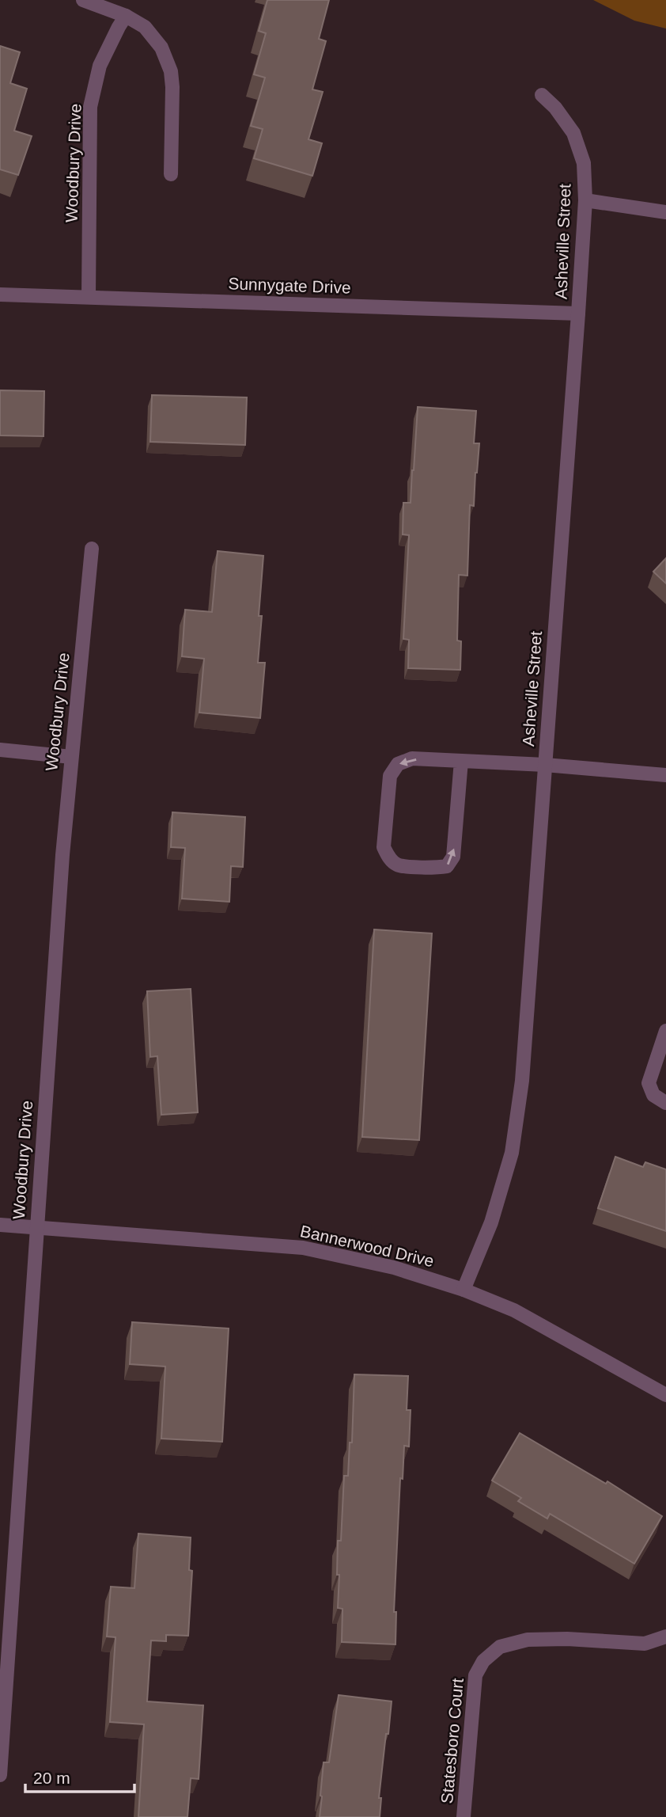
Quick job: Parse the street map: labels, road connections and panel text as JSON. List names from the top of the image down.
{
  "streets": {
    "street": [
      "Woodbury Drive",
      "Asheville Street",
      "Sunnygate Drive",
      "Bannerwood Drive",
      "Statesboro Court"
    ]
  },
  "crossings": [
    ["Woodbury Drive", "Sunnygate Drive"],
    ["Woodbury Drive", "Bannerwood Drive"],
    ["Asheville Street", "Sunnygate Drive"],
    ["Asheville Street", "Bannerwood Drive"]
  ],
  "scale_bar": "20 m"
}
